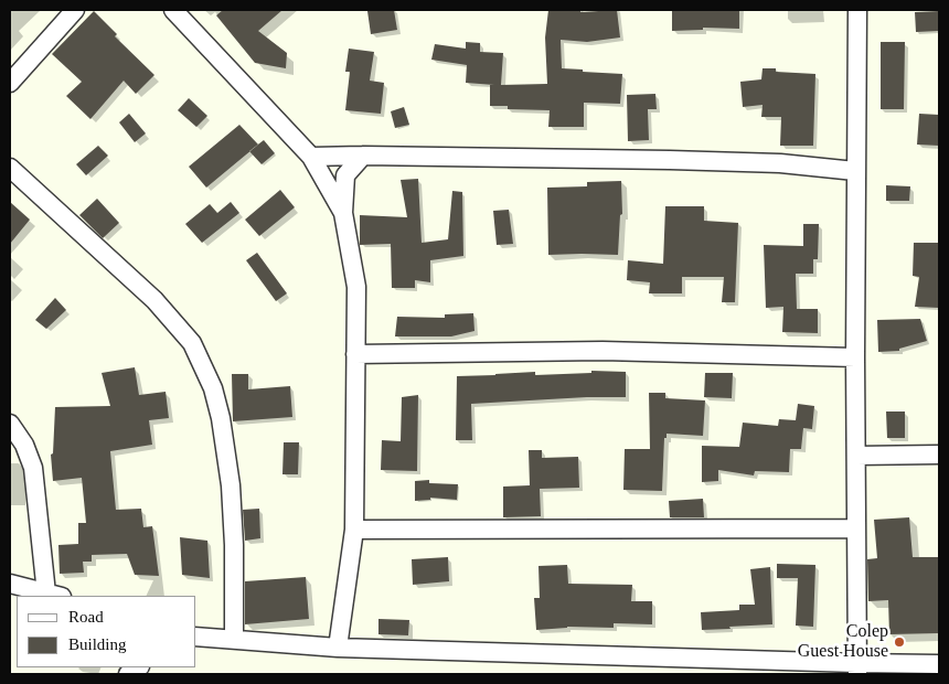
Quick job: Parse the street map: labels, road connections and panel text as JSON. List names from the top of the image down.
{
  "places": ["Colep Guest House"],
  "legend": ["Road", "Building"]
}
